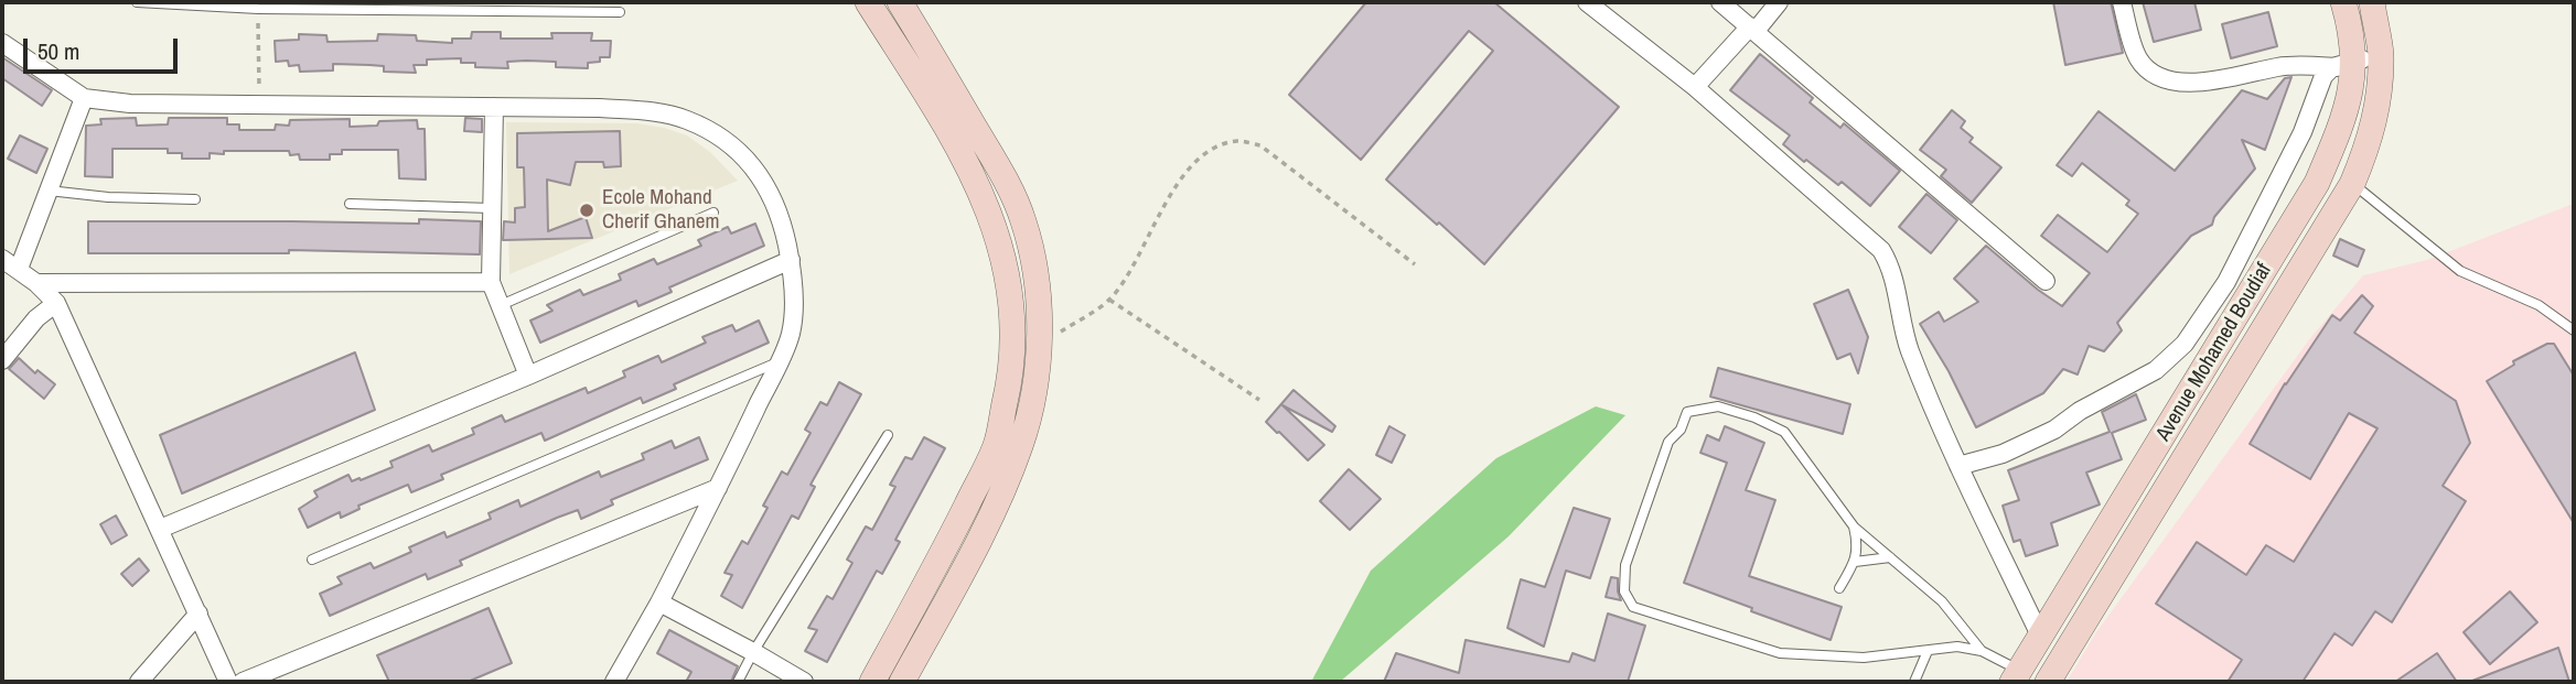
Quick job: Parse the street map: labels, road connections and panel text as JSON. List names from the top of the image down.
{
  "streets": {
    "main road": ["Avenue Mohamed Boudiaf"]
  },
  "places": ["Ecole Mohand Cherif Ghanem"],
  "scale_bar": "50 m"
}
